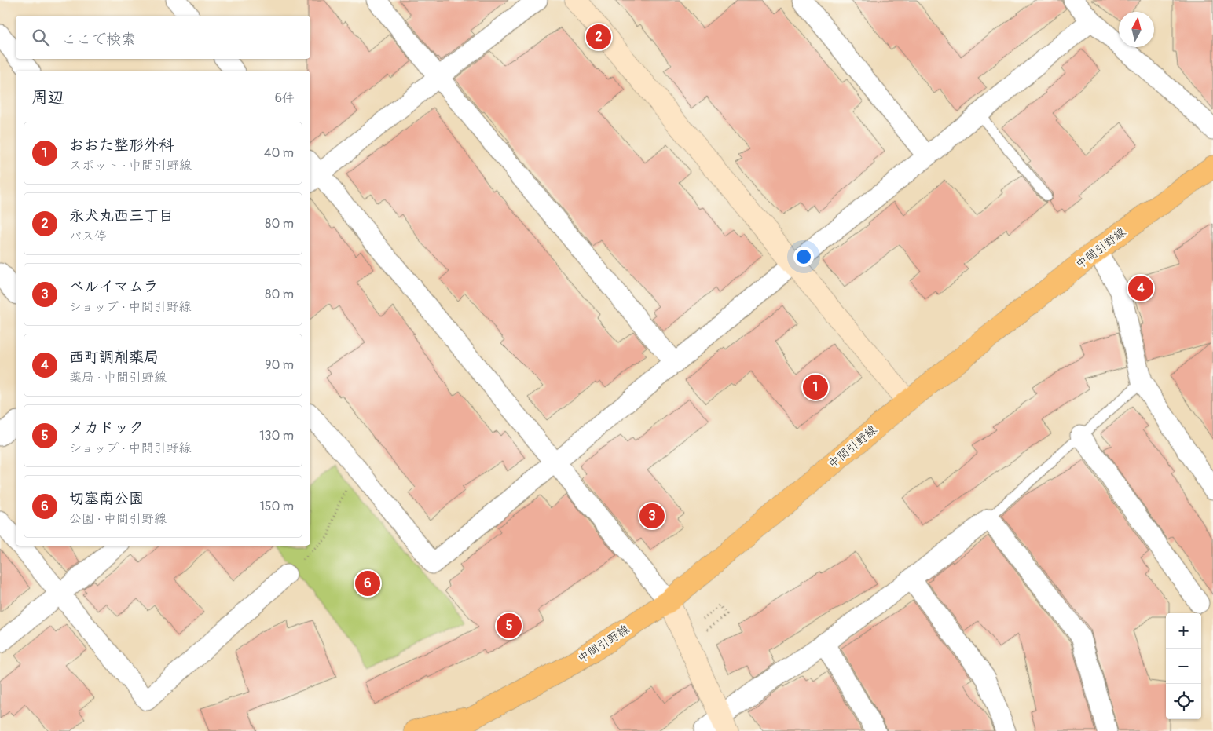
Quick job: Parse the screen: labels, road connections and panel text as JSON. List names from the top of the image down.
{
  "streets": {
    "main road": ["中間引野線"]
  },
  "north": "top",
  "page": {
    "search": "ここで検索",
    "pins": [
      "2",
      "4",
      "1",
      "3",
      "6",
      "5"
    ],
    "heading": ["周辺", "6件"],
    "list": [
      {
        "mark": "1",
        "name": "おおた整形外科",
        "note": "スポット · 中間引野線",
        "value": "40 m"
      },
      {
        "mark": "2",
        "name": "永犬丸西三丁目",
        "note": "バス停",
        "value": "80 m"
      },
      {
        "mark": "3",
        "name": "ベルイマムラ",
        "note": "ショップ · 中間引野線",
        "value": "80 m"
      },
      {
        "mark": "4",
        "name": "西町調剤薬局",
        "note": "薬局 · 中間引野線",
        "value": "90 m"
      },
      {
        "mark": "5",
        "name": "メカドック",
        "note": "ショップ · 中間引野線",
        "value": "130 m"
      },
      {
        "mark": "6",
        "name": "切塞南公園",
        "note": "公園 · 中間引野線",
        "value": "150 m"
      }
    ],
    "map_buttons": ["+", "−"]
  }
}
